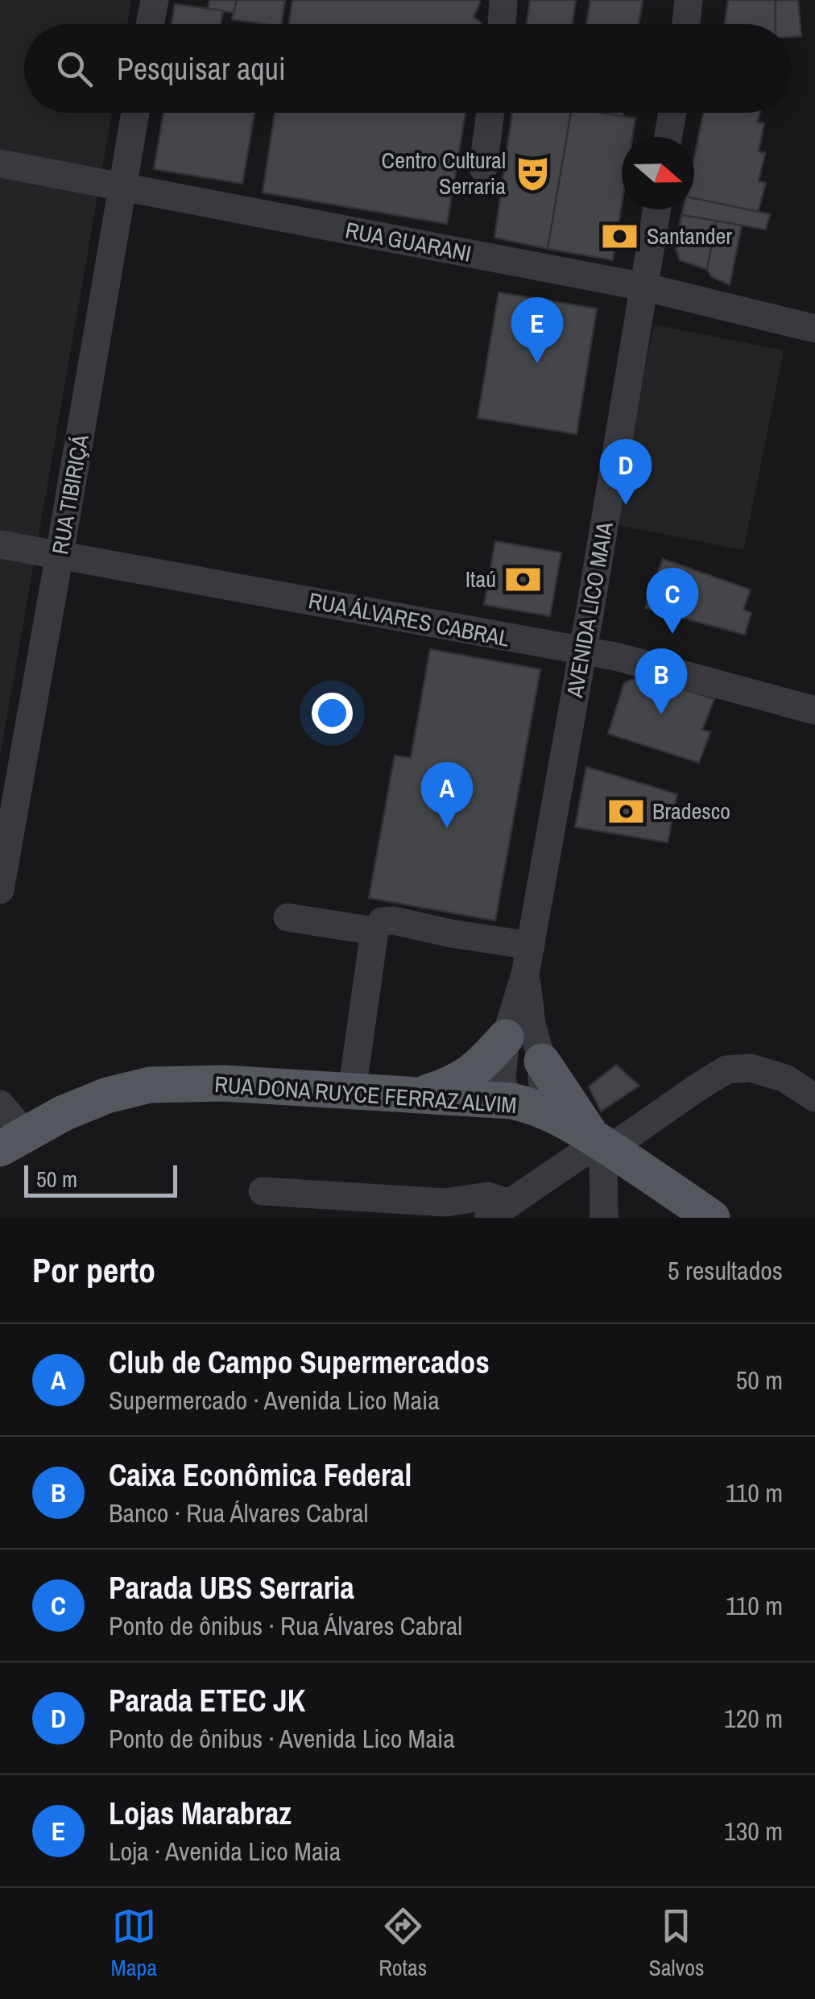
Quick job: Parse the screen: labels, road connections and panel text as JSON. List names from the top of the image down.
{
  "streets": {
    "main road": ["RUA DONA RUYCE FERRAZ ALVIM"],
    "street": [
      "RUA GUARANI",
      "RUA TIBIRIÇÁ",
      "AVENIDA LICO MAIA",
      "RUA ÁLVARES CABRAL"
    ]
  },
  "crossings": [
    ["RUA GUARANI", "RUA TIBIRIÇÁ"],
    ["RUA GUARANI", "AVENIDA LICO MAIA"],
    ["RUA TIBIRIÇÁ", "RUA ÁLVARES CABRAL"],
    ["AVENIDA LICO MAIA", "RUA ÁLVARES CABRAL"],
    ["AVENIDA LICO MAIA", "RUA DONA RUYCE FERRAZ ALVIM"]
  ],
  "places": {
    "theatre": ["Centro Cultural Serraria"],
    "bank": ["Santander", "Itaú", "Bradesco"]
  },
  "scale_bar": "50 m",
  "north": "right",
  "page": {
    "search": "Pesquisar aqui",
    "pins": [
      "E",
      "D",
      "C",
      "B",
      "A"
    ],
    "scale": "50 m",
    "heading": ["Por perto", "5 resultados"],
    "list": [
      {
        "mark": "A",
        "name": "Club de Campo Supermercados",
        "note": "Supermercado · Avenida Lico Maia",
        "value": "50 m"
      },
      {
        "mark": "B",
        "name": "Caixa Econômica Federal",
        "note": "Banco · Rua Álvares Cabral",
        "value": "110 m"
      },
      {
        "mark": "C",
        "name": "Parada UBS Serraria",
        "note": "Ponto de ônibus · Rua Álvares Cabral",
        "value": "110 m"
      },
      {
        "mark": "D",
        "name": "Parada ETEC JK",
        "note": "Ponto de ônibus · Avenida Lico Maia",
        "value": "120 m"
      },
      {
        "mark": "E",
        "name": "Lojas Marabraz",
        "note": "Loja · Avenida Lico Maia",
        "value": "130 m"
      }
    ],
    "nav": ["Mapa", "Rotas", "Salvos"]
  }
}
